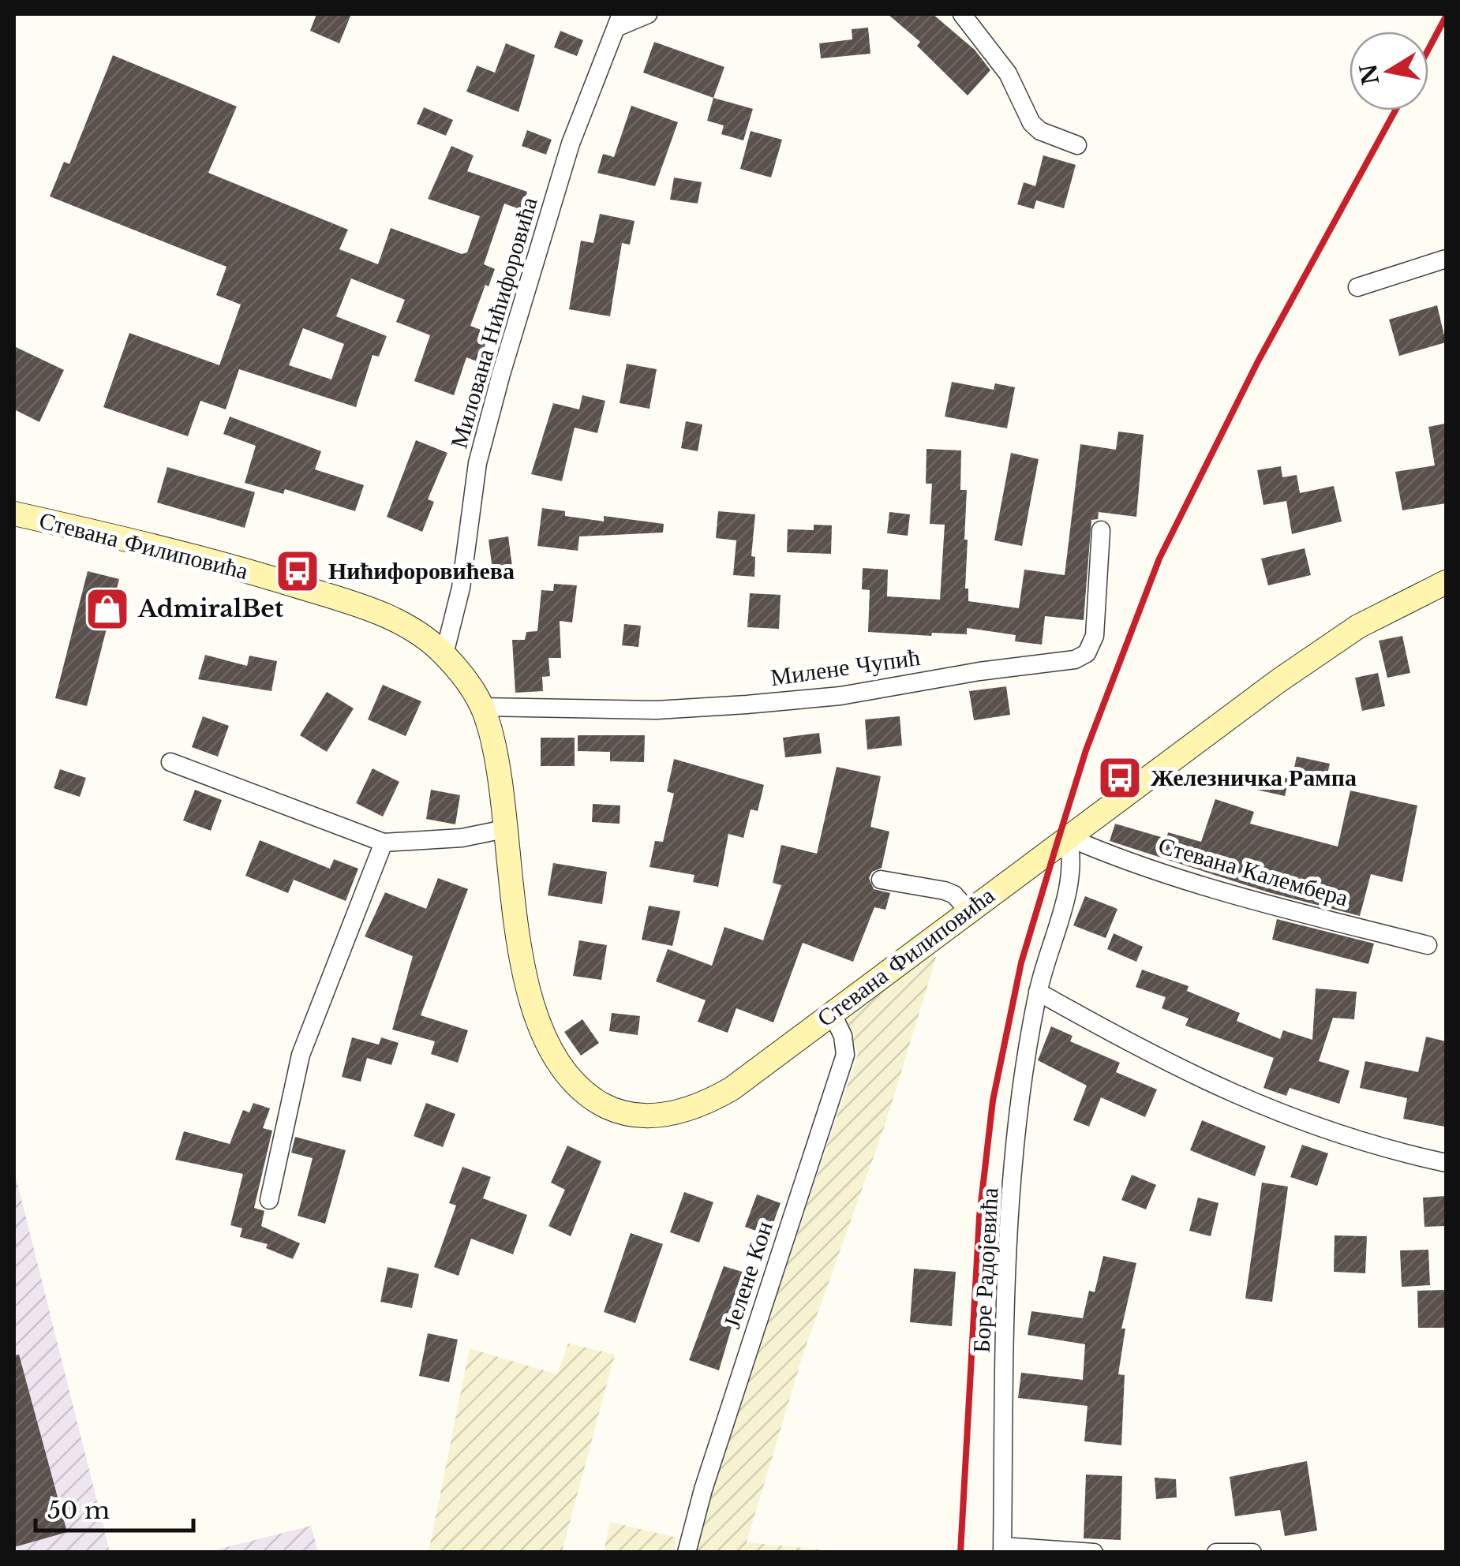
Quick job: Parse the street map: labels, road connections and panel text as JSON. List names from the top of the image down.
{
  "streets": {
    "main road": ["Стевана Филиповића"],
    "street": [
      "Милована Нићифоровића",
      "Милене Чупић",
      "Стевана Калембера",
      "Боре Радојевића",
      "Јелене Кон"
    ]
  },
  "crossings": [
    ["Милована Нићифоровића", "Стевана Филиповића"],
    ["Стевана Филиповића", "Милене Чупић"],
    ["Стевана Филиповића", "Стевана Калембера"],
    ["Стевана Филиповића", "Боре Радојевића"],
    ["Стевана Филиповића", "Јелене Кон"],
    ["Стевана Калембера", "Боре Радојевића"]
  ],
  "places": {
    "bus stop": ["Нићифоровићева", "Железничка Рампа"],
    "shop": ["AdmiralBet"]
  },
  "scale_bar": "50 m",
  "north": "left"
}
